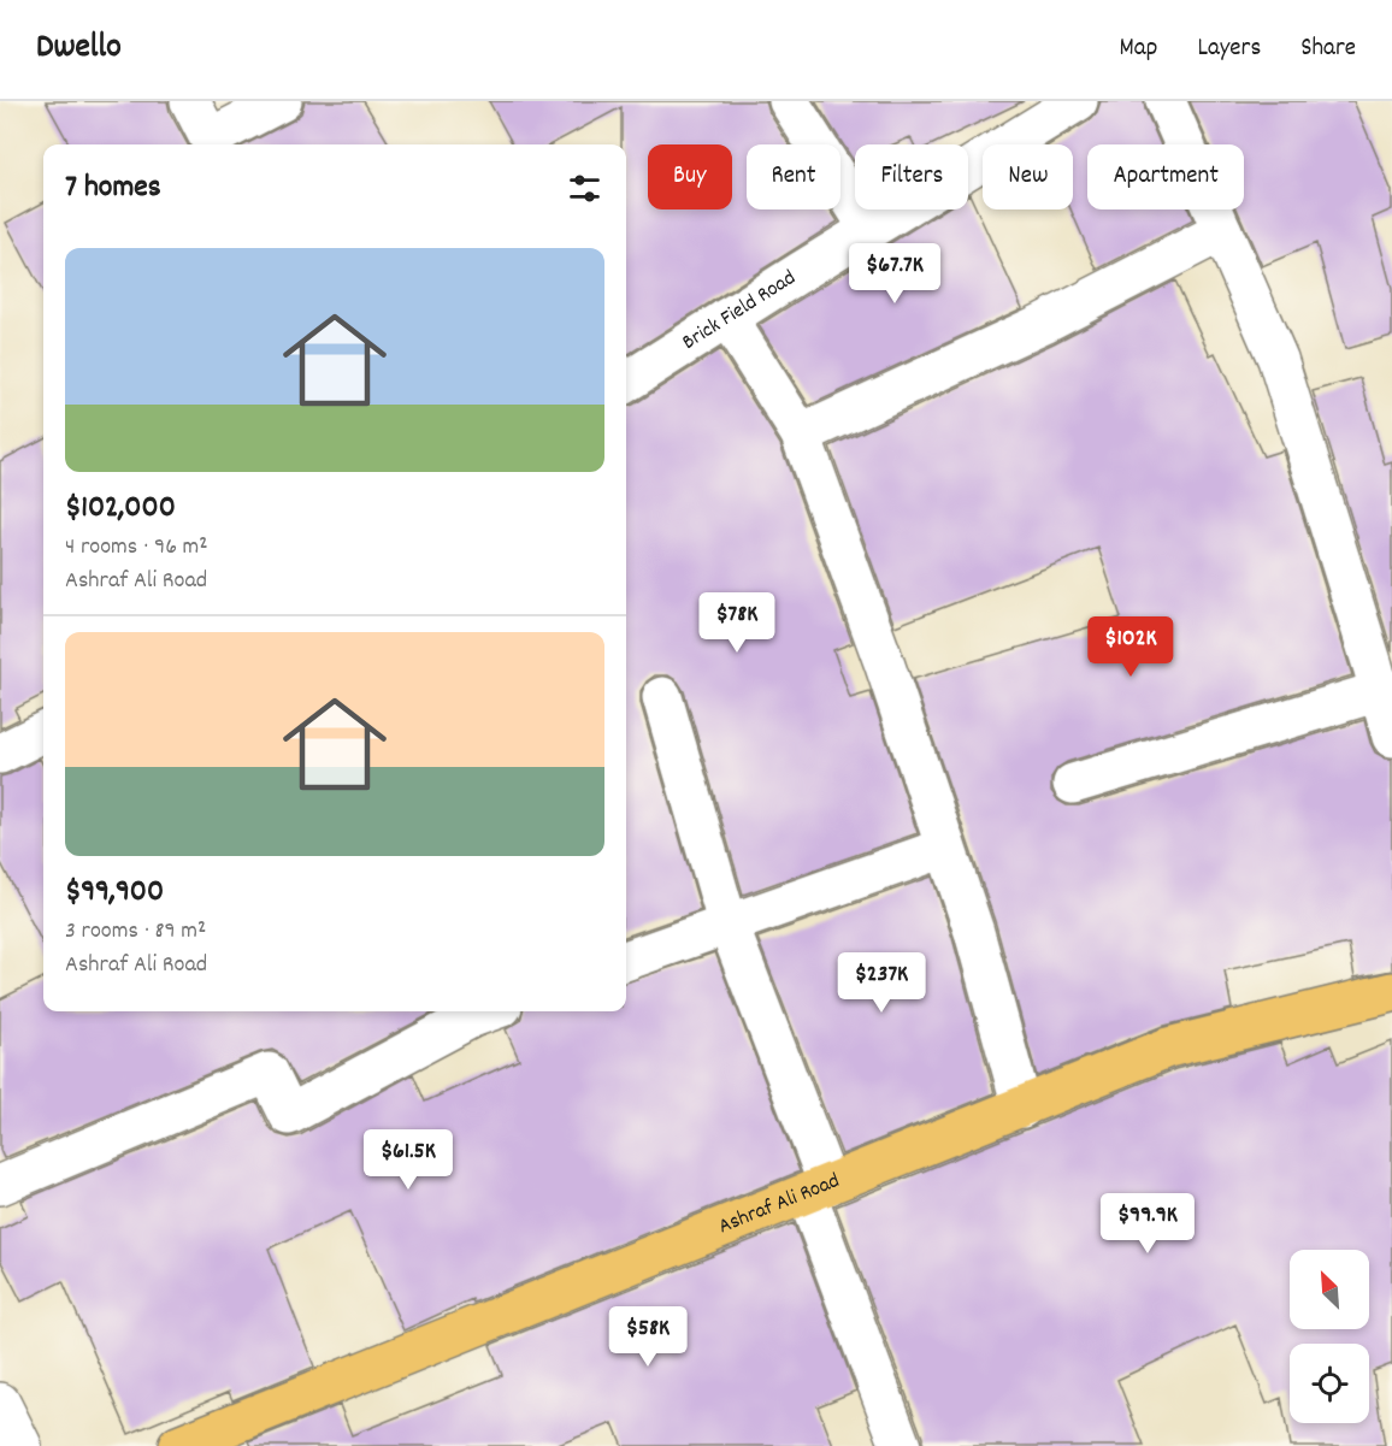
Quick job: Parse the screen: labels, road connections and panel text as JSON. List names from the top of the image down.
{
  "streets": {
    "main road": ["Ashraf Ali Road"],
    "street": ["Brick Field Road"]
  },
  "north": "top left",
  "page": {
    "header": "Dwello",
    "nav": ["Map", "Layers", "Share"],
    "chip": [
      "Buy",
      "Rent",
      "Filters",
      "New",
      "Apartment"
    ],
    "heading": "7 homes",
    "list": [
      {
        "name": "$102,000",
        "note": "4 rooms · 96 m² · Ashraf Ali Road"
      },
      {
        "name": "$99,900",
        "note": "3 rooms · 89 m² · Ashraf Ali Road"
      }
    ],
    "price": [
      "$67.7K",
      "$78K",
      "$102K",
      "$237K",
      "$61.5K",
      "$99.9K",
      "$58K"
    ]
  }
}
